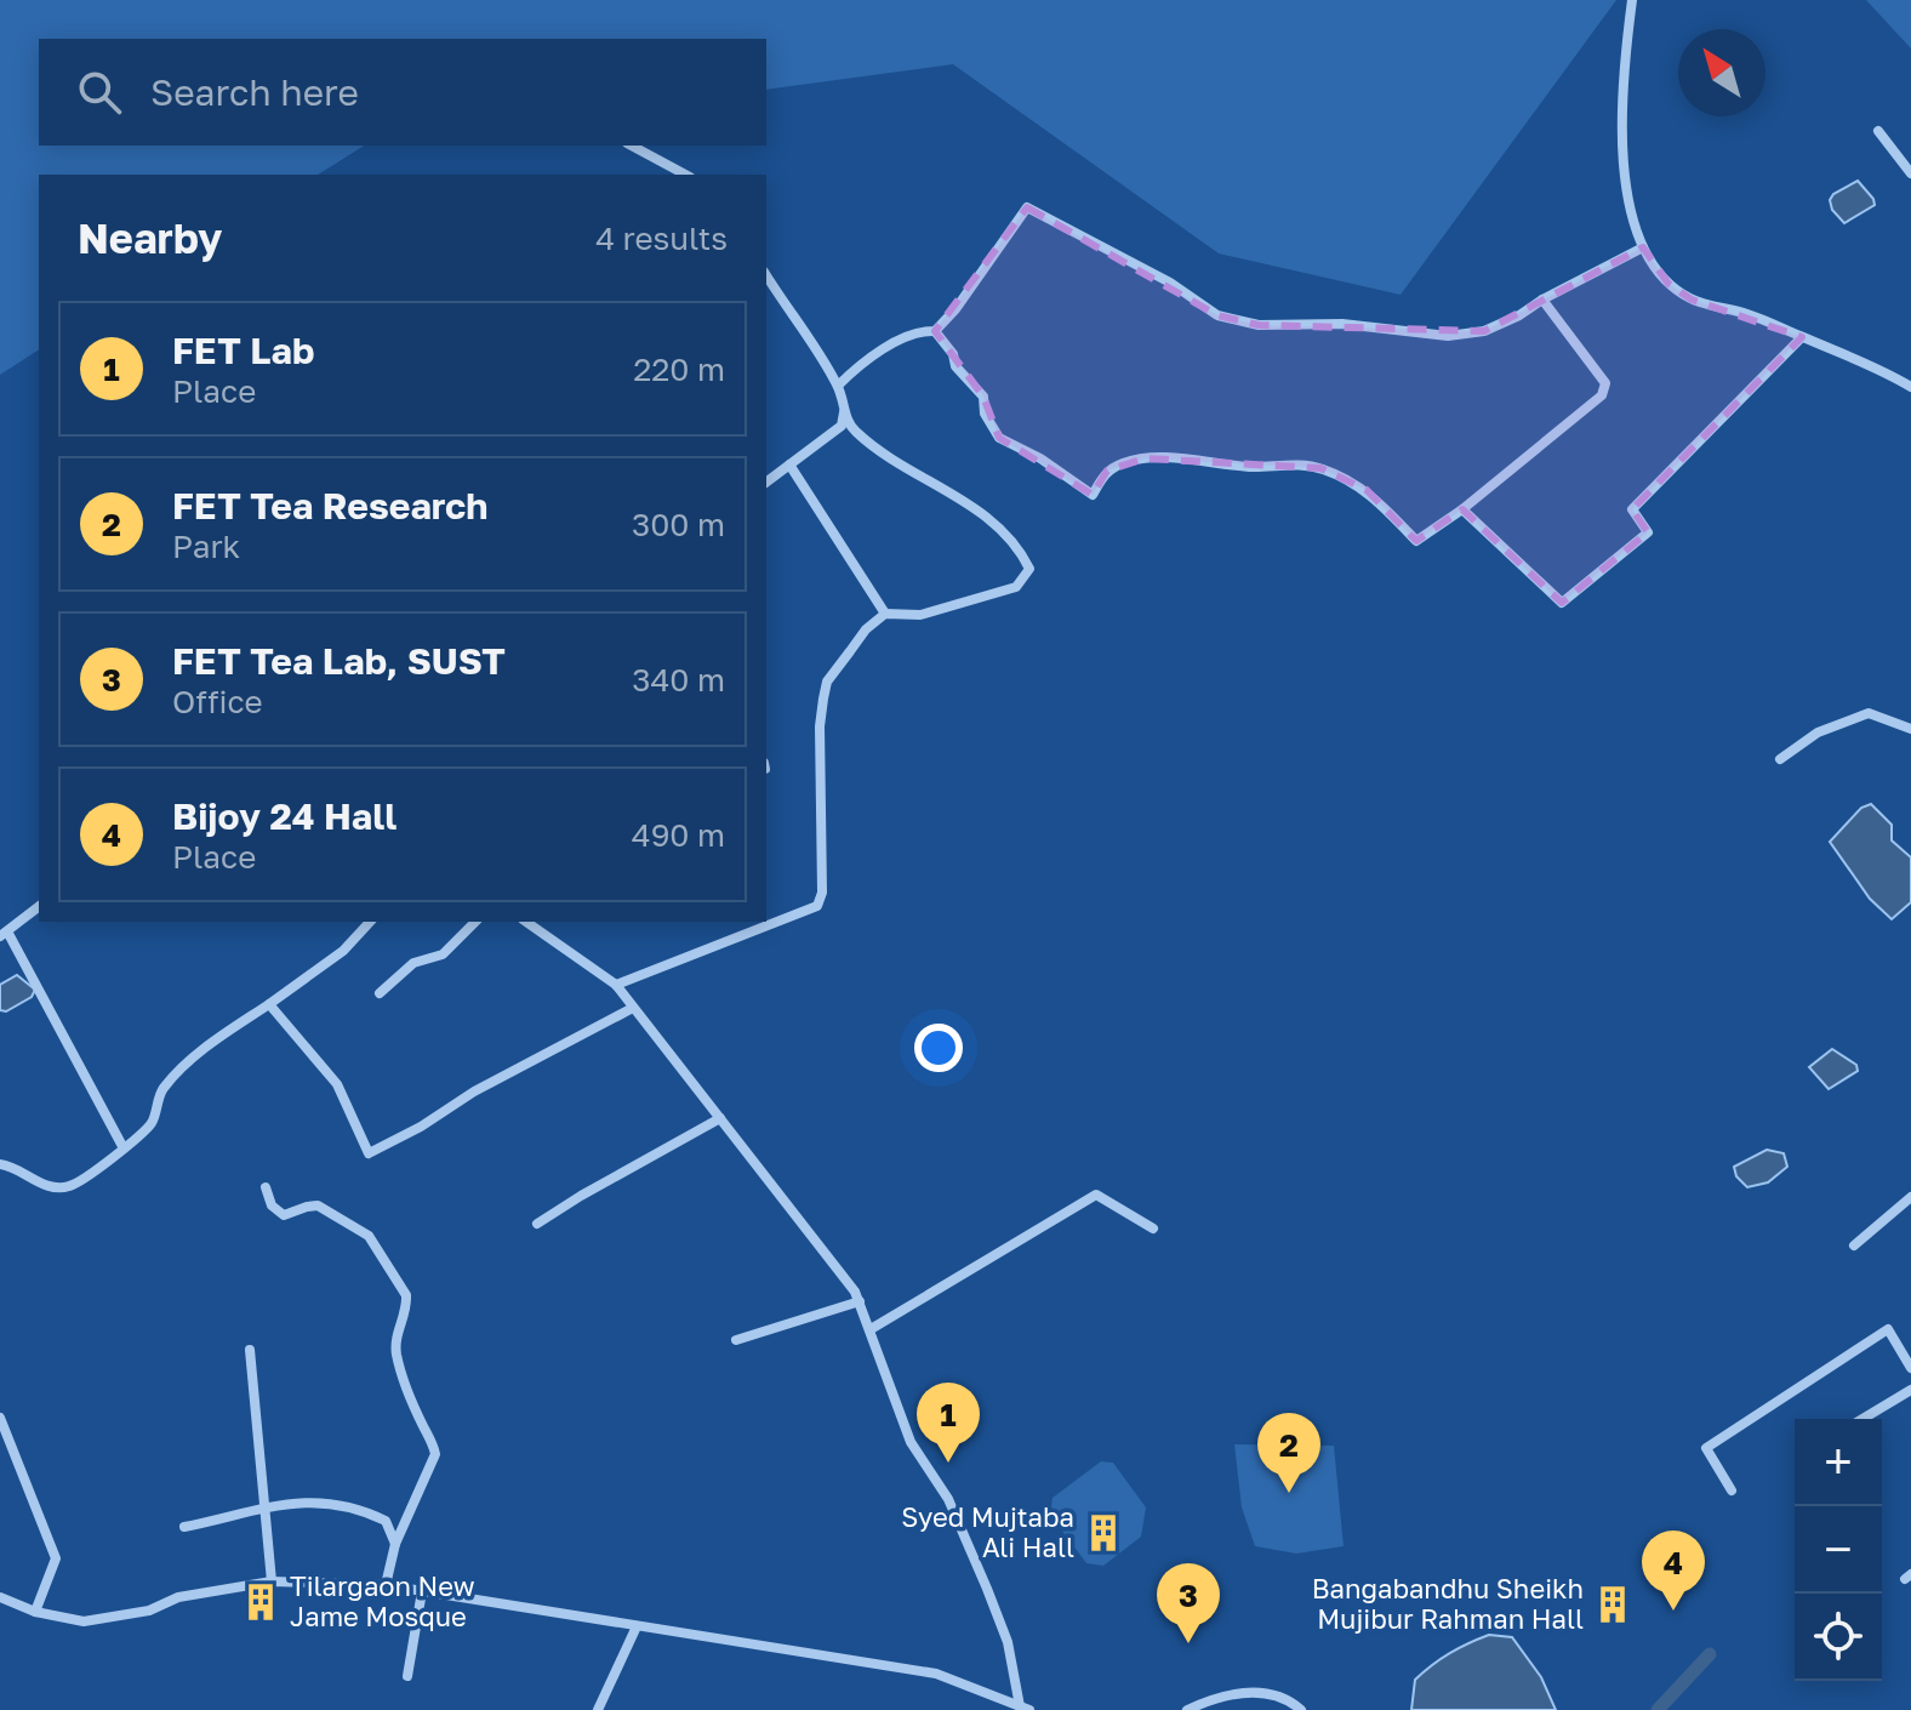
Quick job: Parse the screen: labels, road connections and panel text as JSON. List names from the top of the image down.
{
  "places": {
    "building": ["Syed Mujtaba Ali Hall", "Tilargaon New Jame Mosque", "Bangabandhu Sheikh Mujibur Rahman Hall"]
  },
  "north": "top left",
  "page": {
    "search": "Search here",
    "heading": ["Nearby", "4 results"],
    "list": [
      {
        "mark": "1",
        "name": "FET Lab",
        "note": "Place",
        "value": "220 m"
      },
      {
        "mark": "2",
        "name": "FET Tea Research",
        "note": "Park",
        "value": "300 m"
      },
      {
        "mark": "3",
        "name": "FET Tea Lab, SUST",
        "note": "Office",
        "value": "340 m"
      },
      {
        "mark": "4",
        "name": "Bijoy 24 Hall",
        "note": "Place",
        "value": "490 m"
      }
    ],
    "pins": [
      "1",
      "2",
      "4",
      "3"
    ],
    "map_buttons": ["+", "−"]
  }
}
